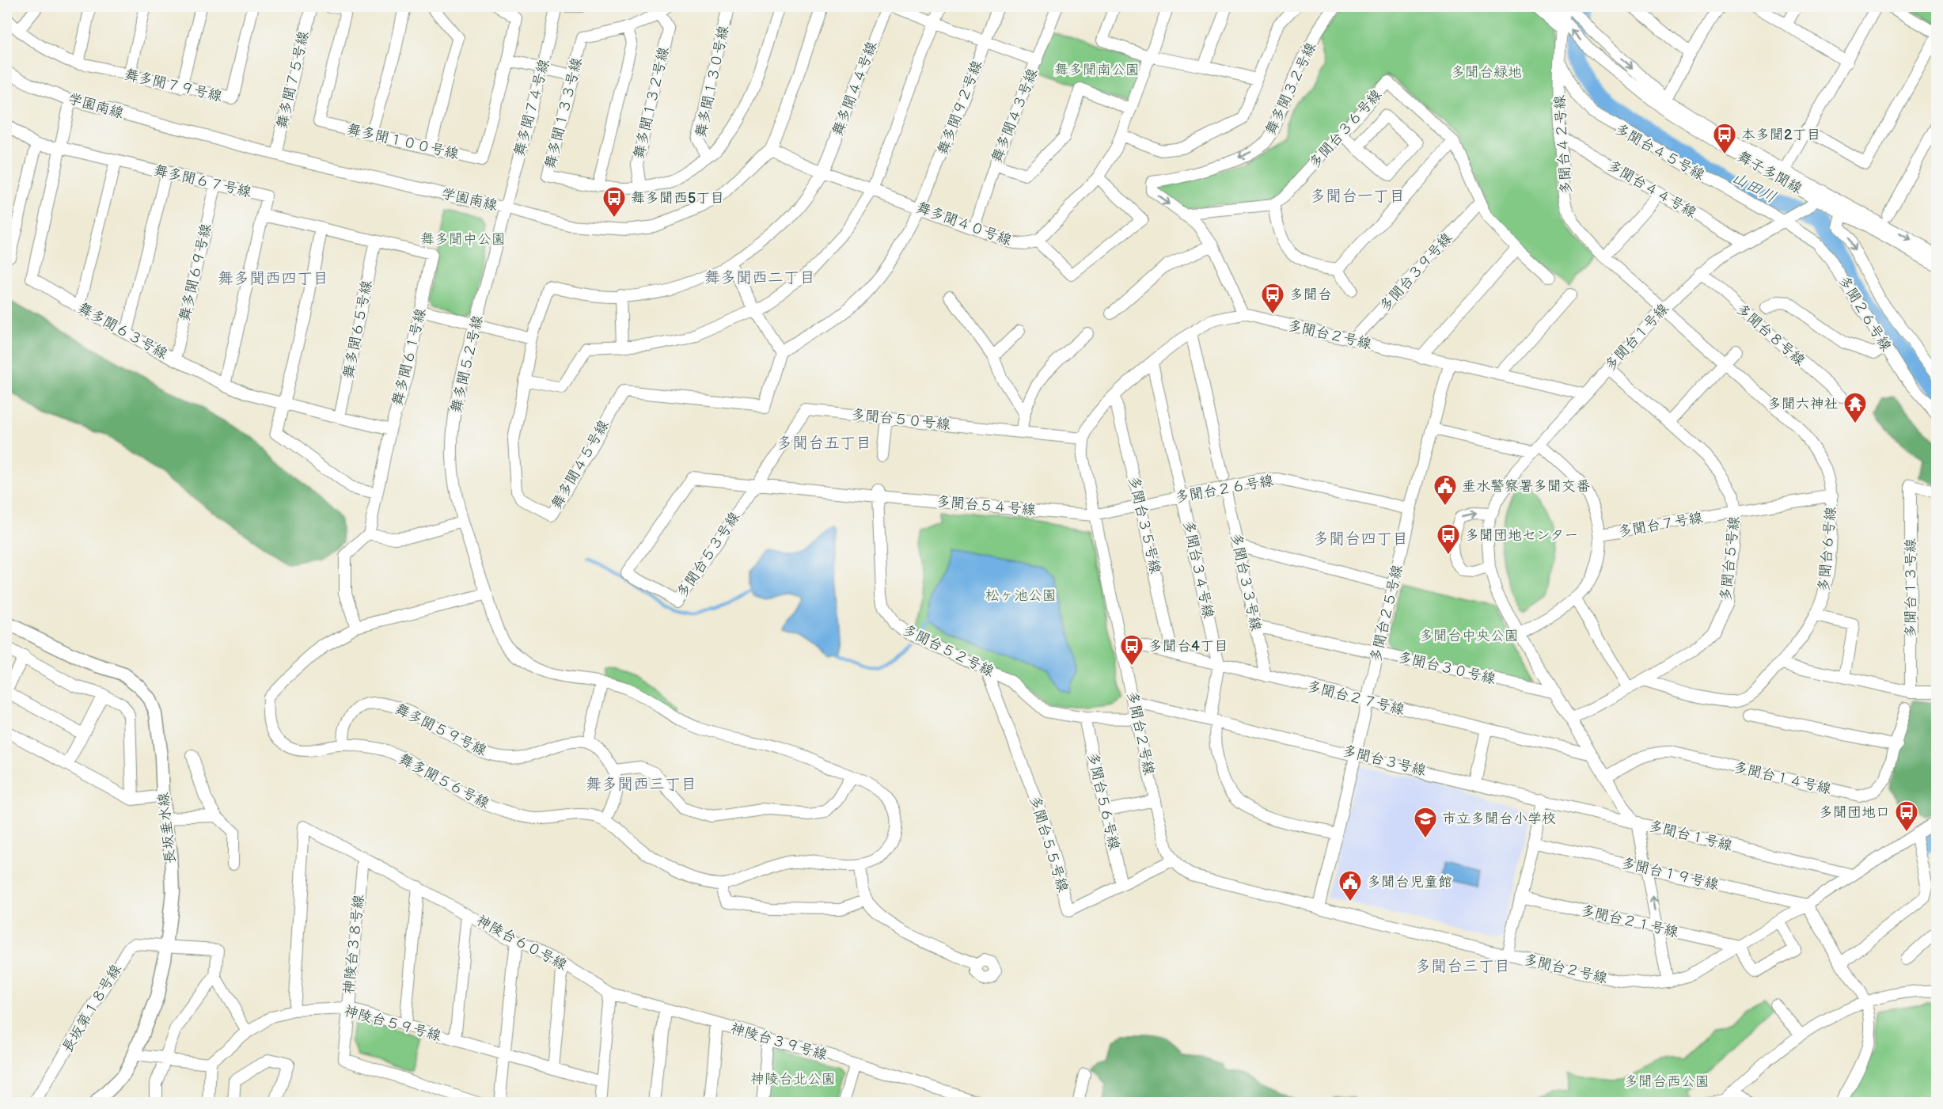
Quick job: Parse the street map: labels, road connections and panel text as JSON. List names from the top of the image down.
{
  "streets": {
    "main road": ["長坂垂水線"],
    "street": [
      "舞多聞７５号線",
      "舞多聞１３０号線",
      "舞多聞７９号線",
      "舞多聞４４号線",
      "舞多聞３２号線",
      "舞多聞１３２号線",
      "学園南線",
      "舞多聞７４号線",
      "舞多聞９２号線",
      "舞多聞１３３号線",
      "舞多聞４３号線",
      "多聞台３６号線",
      "舞多聞１００号線",
      "多聞台４２号線",
      "多聞台４５号線",
      "舞子多聞線",
      "舞多聞６７号線",
      "多聞台４４号線",
      "舞多聞４０号線",
      "舞多聞６９号線",
      "多聞台３９号線",
      "多聞２６号線",
      "舞多聞６５号線",
      "舞多聞６３号線",
      "多聞台２号線",
      "多聞台８号線",
      "多聞台１号線",
      "舞多聞６１号線",
      "舞多聞５２号線",
      "多聞台５０号線",
      "舞多聞４５号線",
      "多聞台２６号線",
      "多聞台５４号線",
      "多聞台３５号線",
      "多聞台７号線",
      "多聞台６号線",
      "多聞台５３号線",
      "多聞台５号線",
      "多聞台３４号線",
      "多聞台３３号線",
      "多聞台１３号線",
      "多聞台２５号線",
      "多聞台５２号線",
      "多聞台３０号線",
      "多聞台２７号線",
      "舞多聞５９号線",
      "多聞台３号線",
      "多聞台１４号線",
      "舞多聞５６号線",
      "多聞台５６号線",
      "多聞台５５号線",
      "多聞台１９号線",
      "多聞台２１号線",
      "神陵台６０号線",
      "神陵台３８号線",
      "長坂第１８号線",
      "神陵台５９号線",
      "神陵台３９号線"
    ]
  },
  "crossings": [
    ["舞多聞７５号線", "学園南線"],
    ["舞多聞４４号線", "舞多聞４０号線"],
    ["舞多聞４４号線", "舞多聞４５号線"],
    ["舞多聞１３２号線", "舞多聞１３３号線"],
    ["学園南線", "舞多聞７４号線"],
    ["学園南線", "舞多聞４０号線"],
    ["学園南線", "舞多聞６３号線"],
    ["学園南線", "舞多聞５２号線"],
    ["舞多聞７４号線", "舞多聞５２号線"],
    ["舞多聞９２号線", "舞多聞４０号線"],
    ["舞多聞４３号線", "舞多聞４０号線"],
    ["多聞台３６号線", "多聞台３９号線"],
    ["多聞台４２号線", "多聞台４５号線"],
    ["多聞台４２号線", "舞子多聞線"],
    ["多聞台４２号線", "多聞台４４号線"],
    ["多聞台４２号線", "多聞台１号線"],
    ["多聞台４２号線", "多聞台６号線"],
    ["多聞台４５号線", "多聞２６号線"],
    ["多聞台４５号線", "多聞台１号線"],
    ["舞子多聞線", "多聞台１号線"],
    ["舞多聞６７号線", "舞多聞６９号線"],
    ["舞多聞６７号線", "舞多聞６３号線"],
    ["舞多聞６７号線", "舞多聞６１号線"],
    ["多聞台４４号線", "多聞台１号線"],
    ["舞多聞４０号線", "舞多聞４５号線"],
    ["舞多聞６９号線", "舞多聞６３号線"],
    ["多聞台３９号線", "多聞台２号線"],
    ["多聞２６号線", "多聞台１号線"],
    ["舞多聞６５号線", "舞多聞６３号線"],
    ["舞多聞６５号線", "舞多聞６１号線"],
    ["舞多聞６３号線", "舞多聞６１号線"],
    ["多聞台２号線", "多聞台１号線"],
    ["多聞台２号線", "多聞台５０号線"],
    ["多聞台２号線", "多聞台２６号線"],
    ["多聞台２号線", "多聞台５４号線"],
    ["多聞台２号線", "多聞台３５号線"],
    ["多聞台２号線", "多聞台３４号線"],
    ["多聞台２号線", "多聞台２５号線"],
    ["多聞台２号線", "多聞台５２号線"],
    ["多聞台２号線", "多聞台２７号線"],
    ["多聞台２号線", "多聞台３号線"],
    ["多聞台２号線", "多聞台５５号線"],
    ["多聞台２号線", "多聞台１９号線"],
    ["多聞台２号線", "多聞台２１号線"],
    ["多聞台８号線", "多聞台１号線"],
    ["多聞台１号線", "多聞台６号線"],
    ["多聞台１号線", "多聞台５号線"],
    ["多聞台１号線", "多聞台３０号線"],
    ["多聞台１号線", "多聞台２７号線"],
    ["多聞台１号線", "多聞台３号線"],
    ["多聞台１号線", "多聞台１４号線"],
    ["多聞台５０号線", "多聞台５３号線"],
    ["多聞台２６号線", "多聞台５４号線"],
    ["多聞台２６号線", "多聞台３５号線"],
    ["多聞台２６号線", "多聞台３４号線"],
    ["多聞台２６号線", "多聞台３３号線"],
    ["多聞台２６号線", "多聞台２５号線"],
    ["多聞台５４号線", "多聞台５２号線"],
    ["多聞台３５号線", "多聞台２７号線"],
    ["多聞台７号線", "多聞台６号線"],
    ["多聞台７号線", "多聞台５号線"],
    ["多聞台６号線", "多聞台５号線"],
    ["多聞台３４号線", "多聞台２７号線"],
    ["多聞台３３号線", "多聞台３０号線"],
    ["多聞台３３号線", "多聞台２７号線"],
    ["多聞台２５号線", "多聞台３０号線"],
    ["多聞台２５号線", "多聞台２７号線"],
    ["多聞台２５号線", "多聞台３号線"],
    ["多聞台５２号線", "多聞台５６号線"],
    ["多聞台５２号線", "多聞台５５号線"],
    ["舞多聞５９号線", "舞多聞５６号線"],
    ["多聞台５６号線", "多聞台５５号線"],
    ["長坂垂水線", "長坂第１８号線"],
    ["神陵台６０号線", "神陵台３８号線"],
    ["神陵台６０号線", "神陵台３９号線"],
    ["神陵台３８号線", "神陵台５９号線"]
  ],
  "districts": [
    "多聞台一丁目",
    "舞多聞西二丁目",
    "舞多聞西四丁目",
    "多聞台五丁目",
    "多聞台四丁目",
    "舞多聞西三丁目",
    "多聞台三丁目"
  ],
  "water": ["山田川"],
  "parks": [
    "舞多聞南公園",
    "多聞台緑地",
    "舞多聞中公園",
    "松ヶ池公園",
    "多聞台中央公園",
    "神陵台北公園",
    "多聞台西公園"
  ],
  "places": {
    "bus stop": [
      "本多聞2丁目",
      "舞多聞西5丁目",
      "多聞台",
      "多聞団地センター",
      "多聞台4丁目",
      "多聞団地口"
    ],
    "temple": ["多聞六神社"],
    "public building": ["垂水警察署多聞交番", "多聞台児童館"],
    "school or university": ["市立多聞台小学校"]
  }
}
